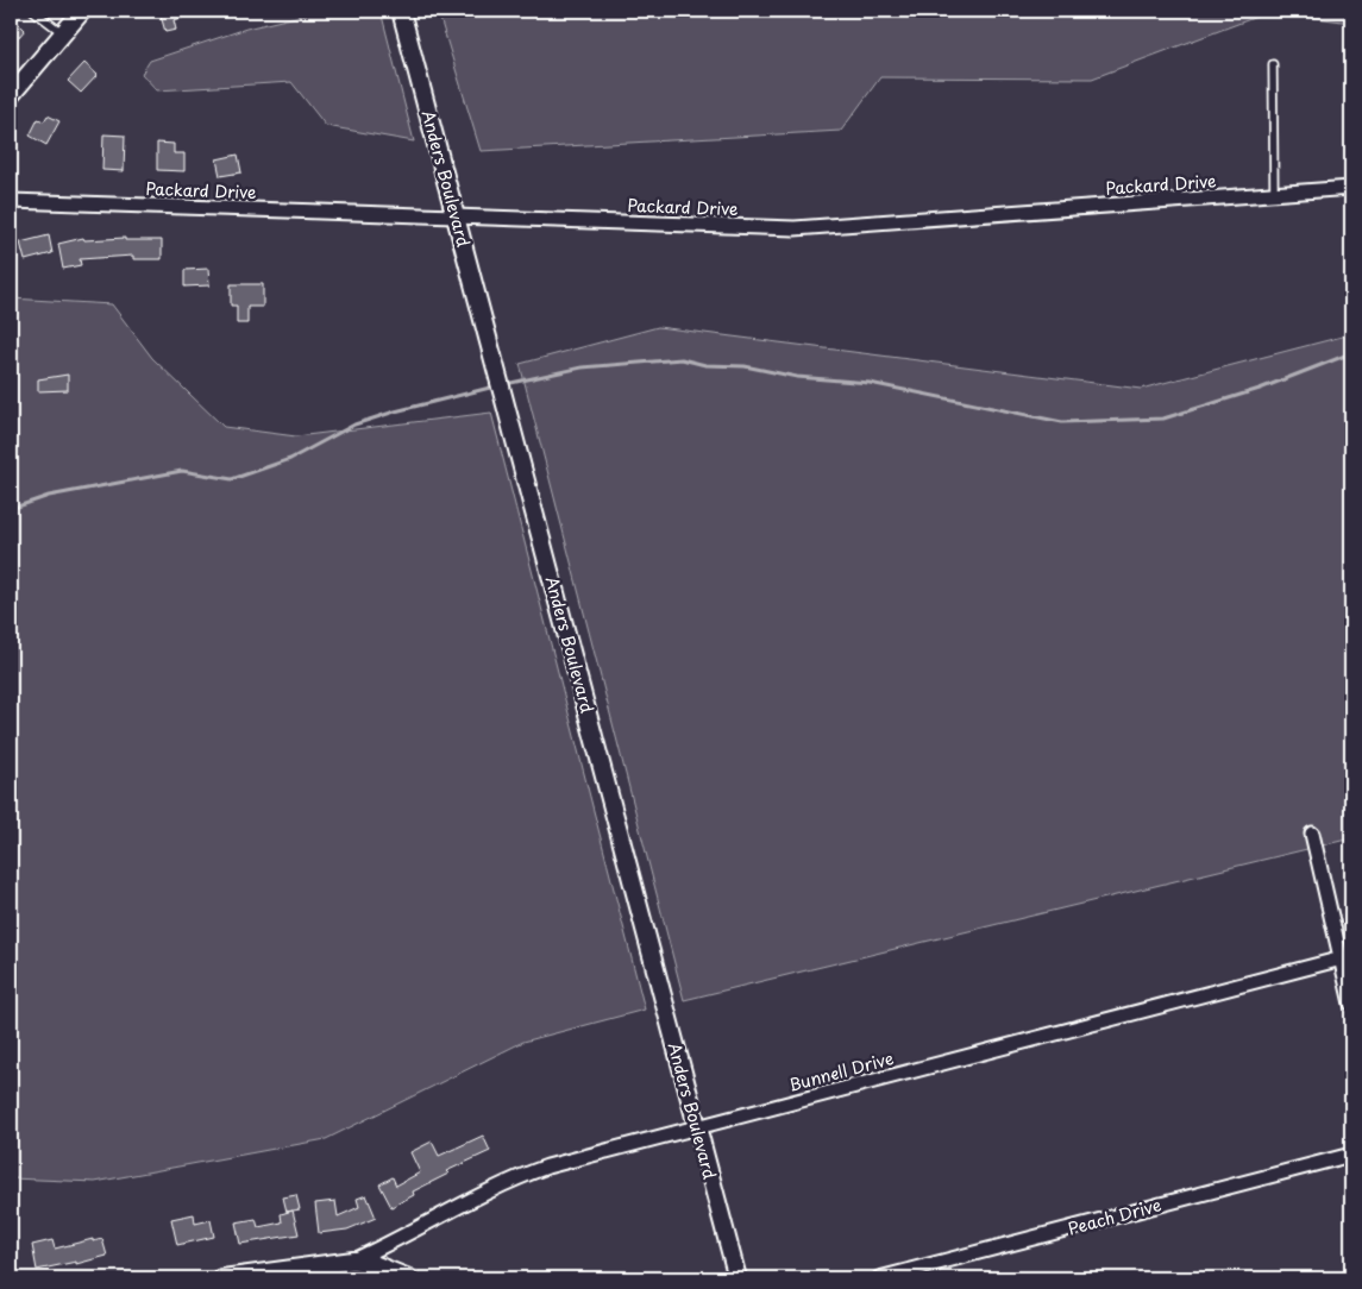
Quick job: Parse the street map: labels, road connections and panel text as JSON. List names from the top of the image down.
{
  "streets": {
    "street": [
      "Anders Boulevard",
      "Packard Drive",
      "Bunnell Drive",
      "Peach Drive"
    ]
  },
  "crossings": [
    ["Anders Boulevard", "Packard Drive"],
    ["Anders Boulevard", "Bunnell Drive"]
  ]
}
